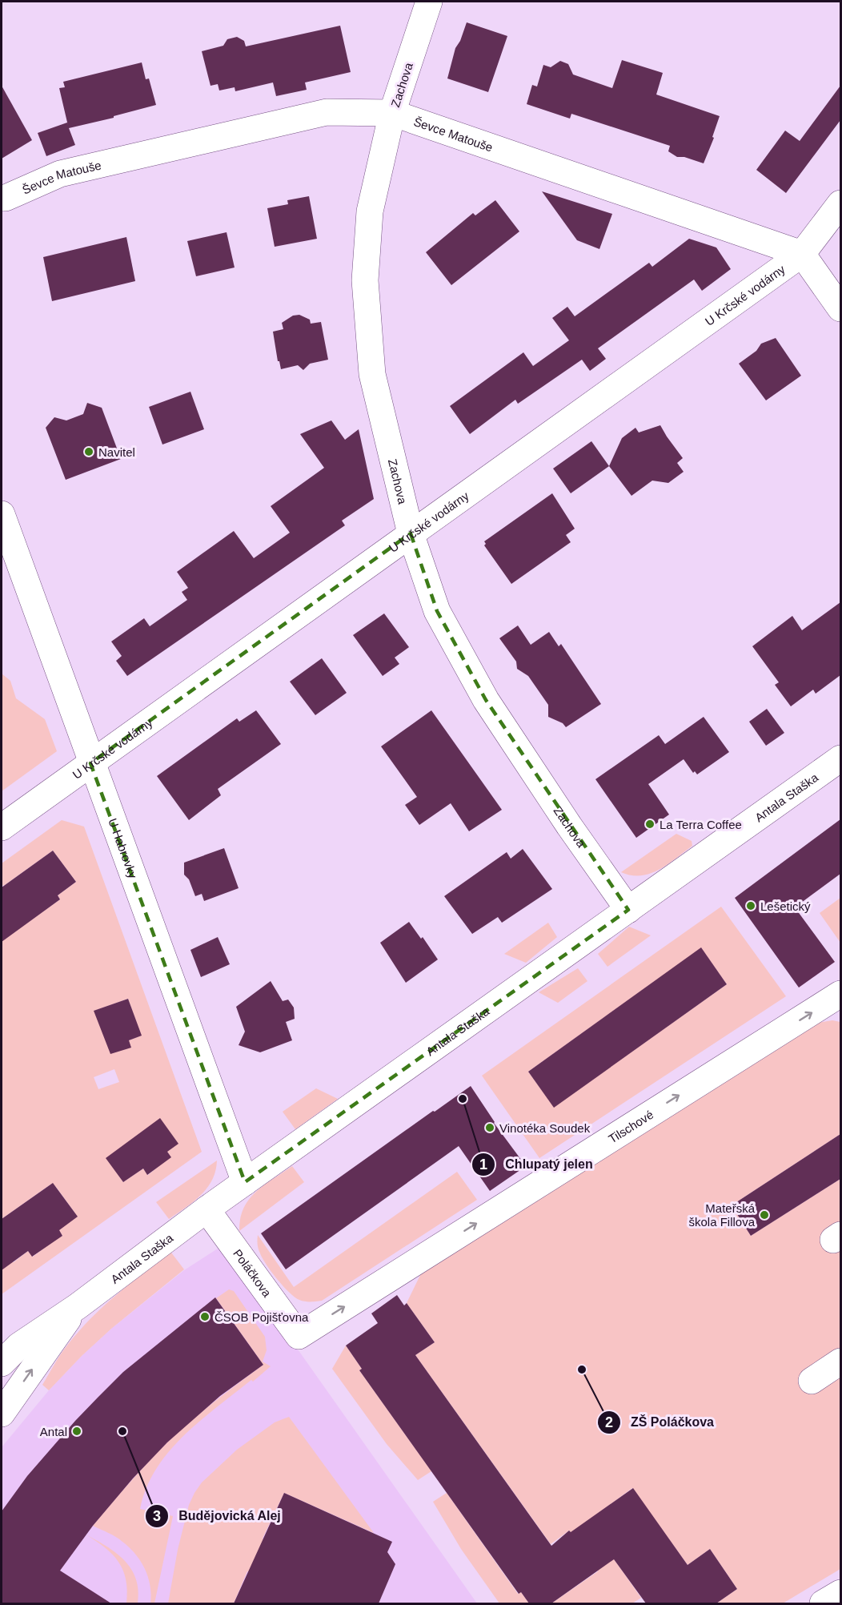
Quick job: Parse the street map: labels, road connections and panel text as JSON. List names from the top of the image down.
{
  "streets": {
    "street": [
      "Zachova",
      "Ševce Matouše",
      "U Krčské vodárny",
      "Antala Staška",
      "U Habrovky",
      "Tilschové",
      "Poláčkova"
    ]
  },
  "crossings": [
    ["Zachova", "Ševce Matouše"],
    ["Zachova", "U Krčské vodárny"],
    ["Zachova", "Antala Staška"],
    ["Ševce Matouše", "U Krčské vodárny"],
    ["U Krčské vodárny", "U Habrovky"],
    ["Antala Staška", "U Habrovky"],
    ["Antala Staška", "Poláčkova"],
    ["Tilschové", "Poláčkova"]
  ],
  "one_way": ["Tilschové"],
  "places": [
    "Navitel",
    "La Terra Coffee",
    "Lešetický",
    "Chlupatý jelen",
    "Vinotéka Soudek",
    "Mateřská škola Fillova",
    "ČSOB Pojišťovna",
    "ZŠ Poláčkova",
    "Antal",
    "Budějovická Alej"
  ]
}
